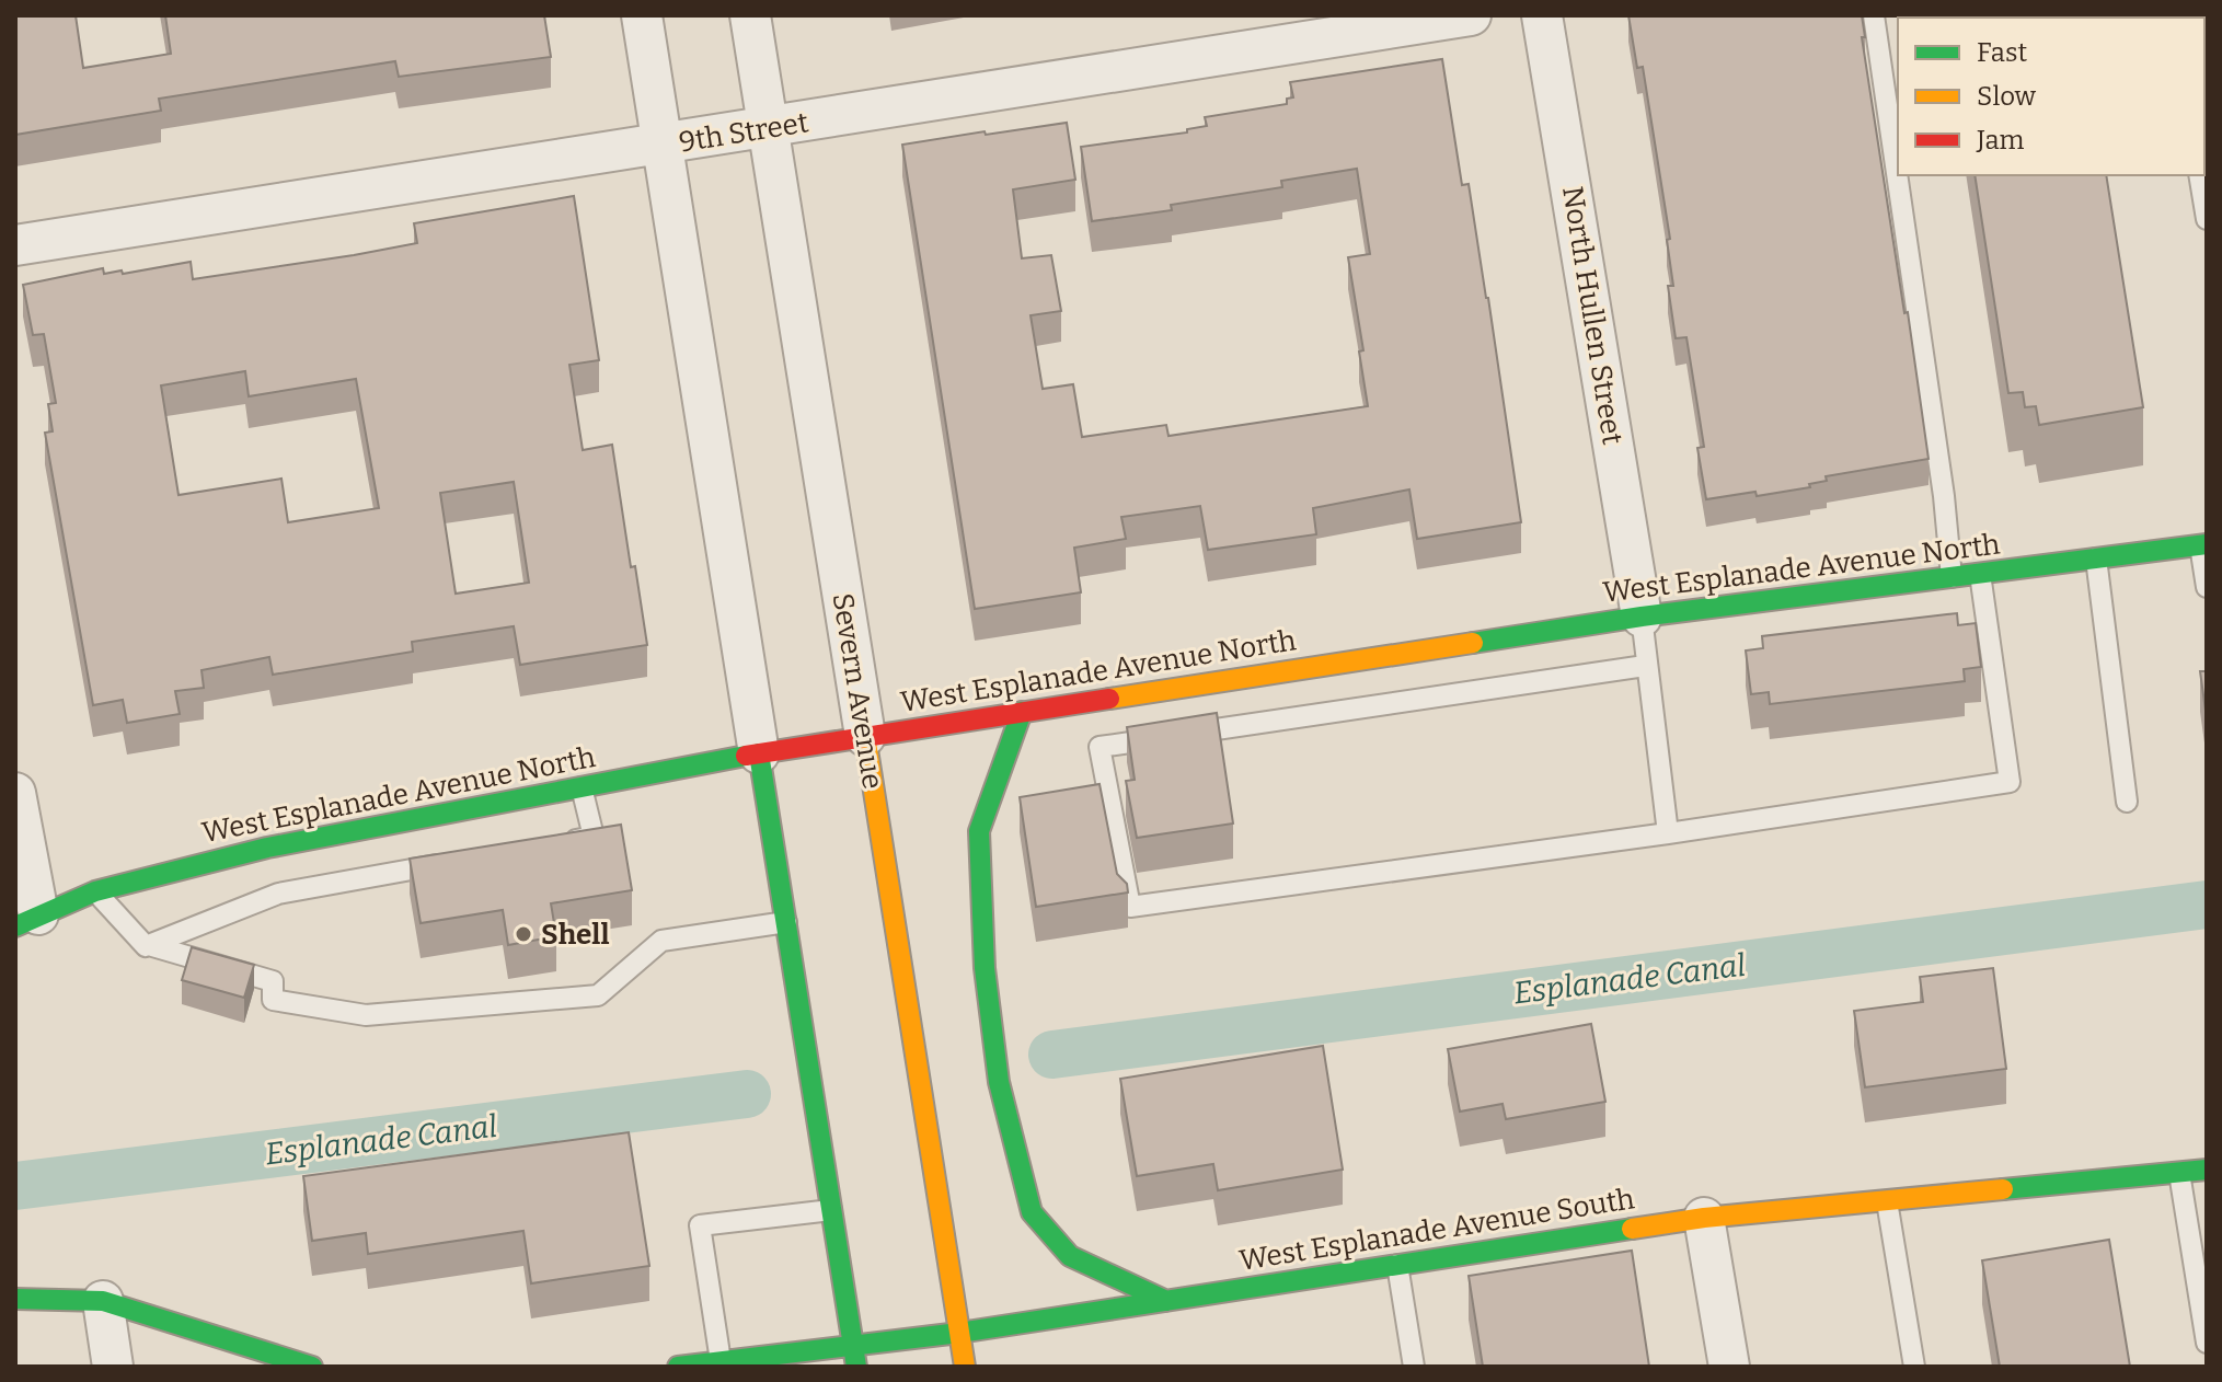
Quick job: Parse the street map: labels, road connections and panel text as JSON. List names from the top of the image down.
{
  "streets": {
    "main road": ["West Esplanade Avenue North", "Severn Avenue", "West Esplanade Avenue South"],
    "street": ["9th Street", "North Hullen Street"]
  },
  "crossings": [
    ["9th Street", "Severn Avenue"],
    ["North Hullen Street", "West Esplanade Avenue North"],
    ["West Esplanade Avenue North", "Severn Avenue"],
    ["Severn Avenue", "West Esplanade Avenue South"]
  ],
  "water": ["Esplanade Canal"],
  "places": ["Shell"],
  "legend": ["Fast", "Slow", "Jam"]
}
